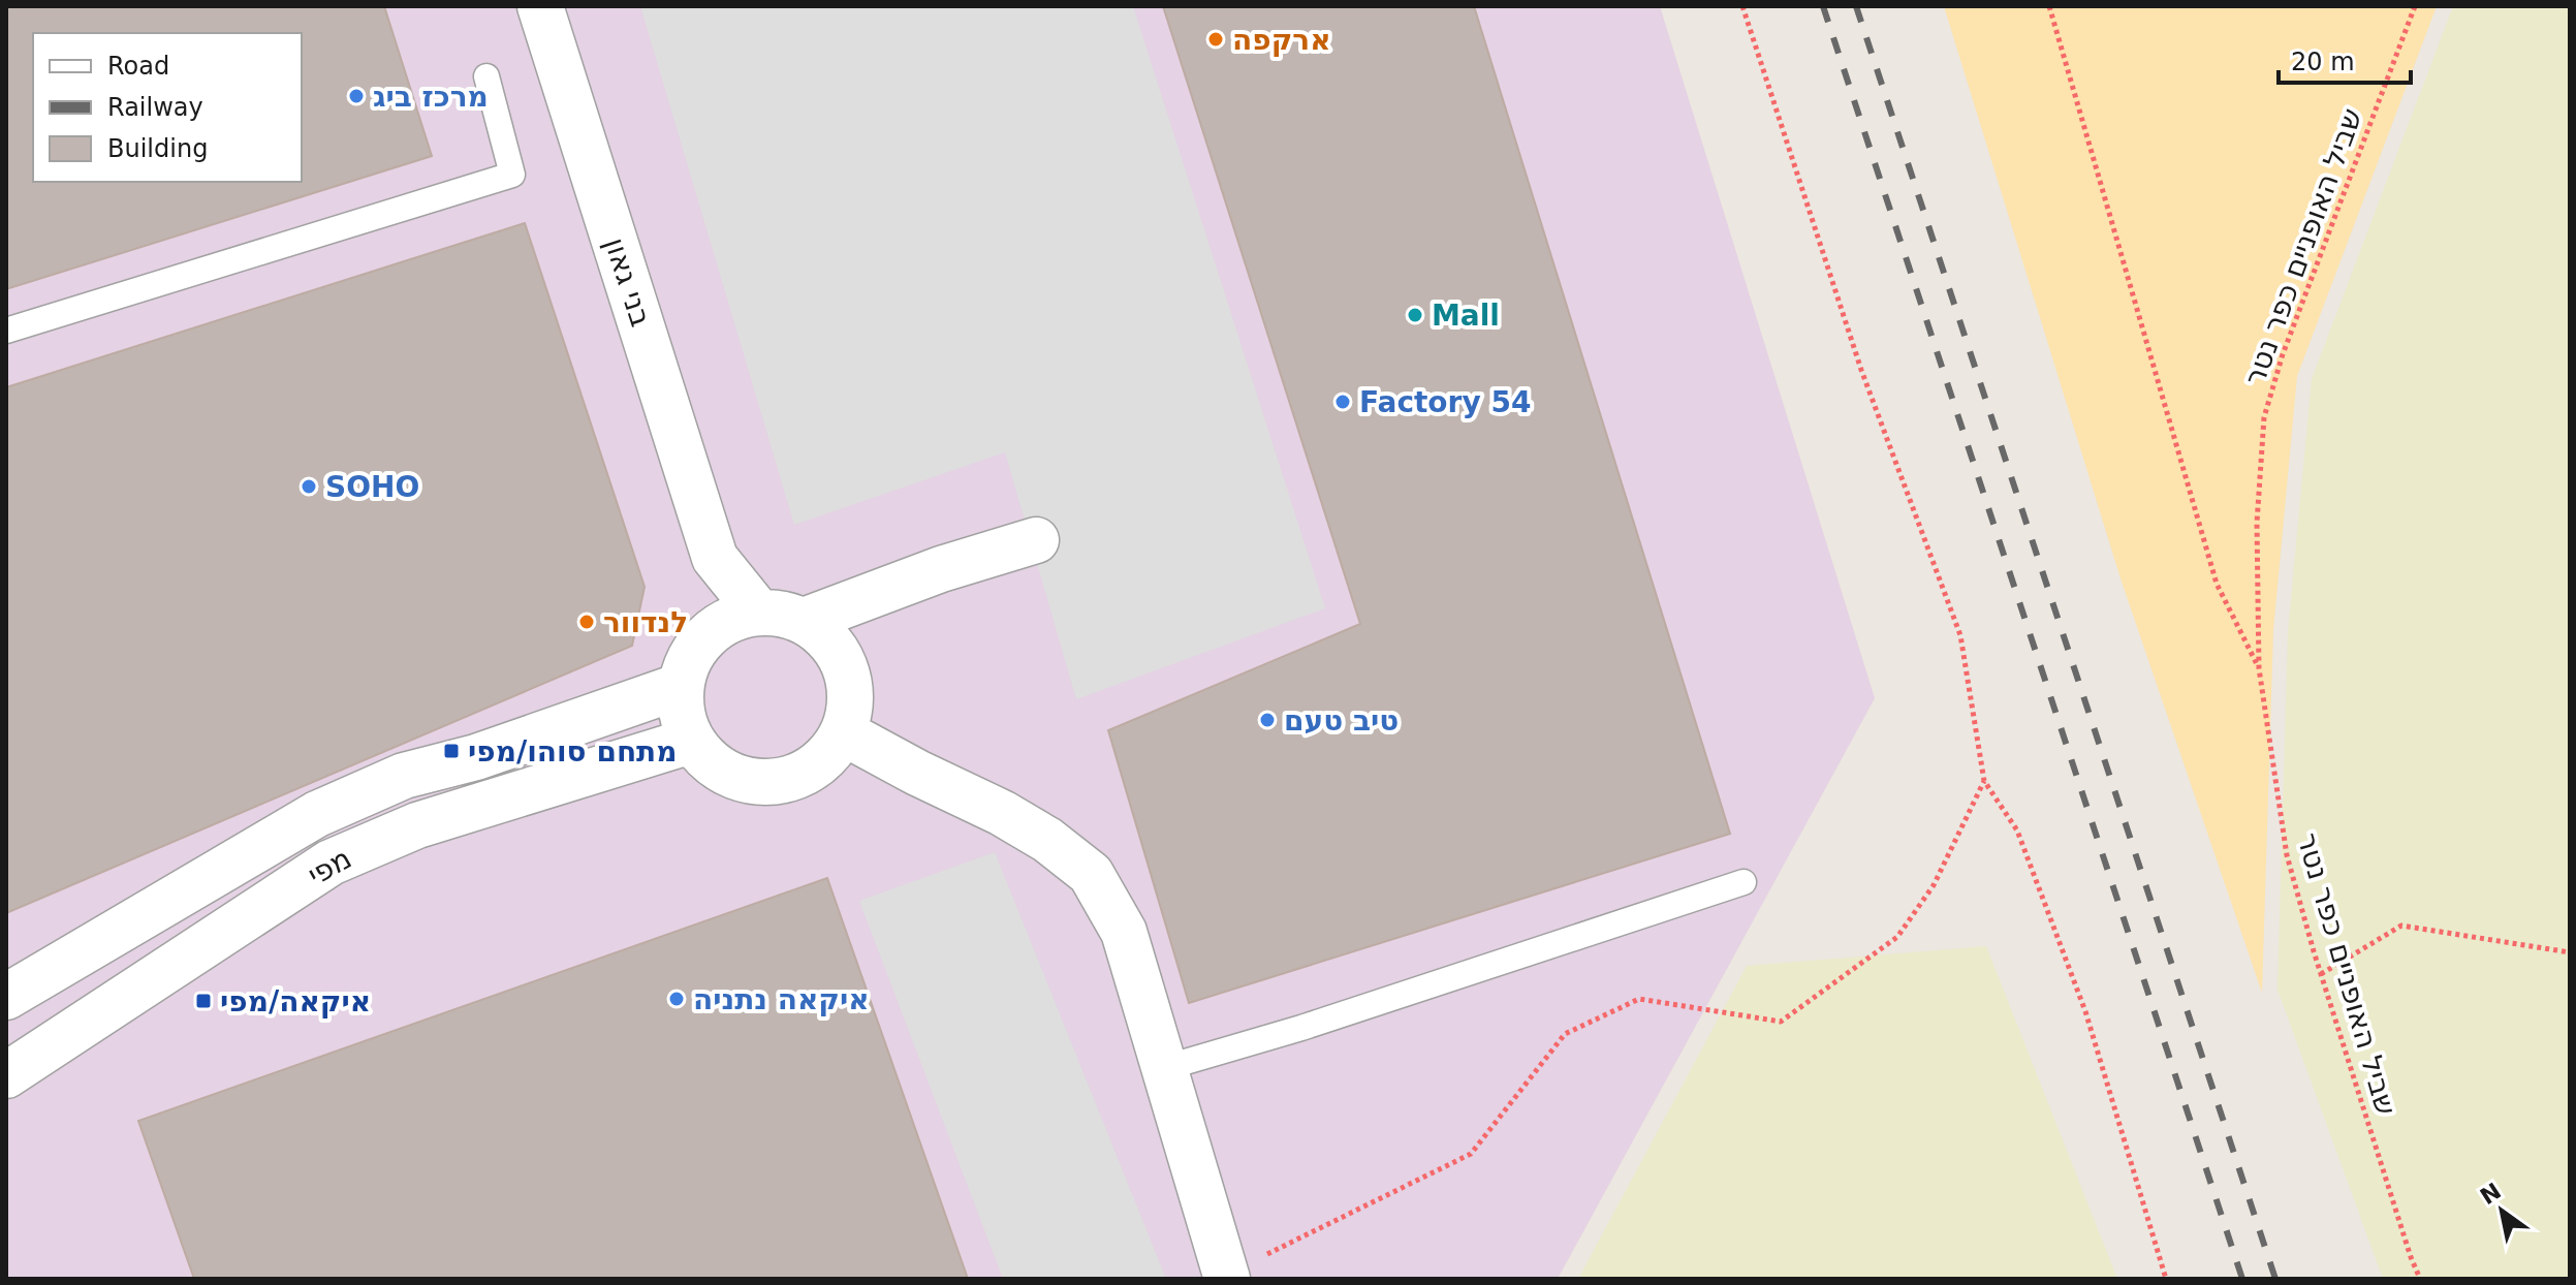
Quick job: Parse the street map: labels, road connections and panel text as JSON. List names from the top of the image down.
{
  "streets": {
    "street": ["בני גאון", "מפי"],
    "path": ["שביל האופניים כפר נטר"]
  },
  "crossings": [
    ["בני גאון", "מפי"]
  ],
  "places": {
    "other": [
      "ארקפה",
      "מרכז ביג",
      "Mall",
      "Factory 54",
      "SOHO",
      "לנדוור",
      "טיב טעם",
      "איקאה נתניה"
    ],
    "transit": ["מתחם סוהו/מפי", "איקאה/מפי"]
  },
  "legend": ["Road", "Railway", "Building"],
  "scale_bar": "20 m",
  "north": "top left"
}
